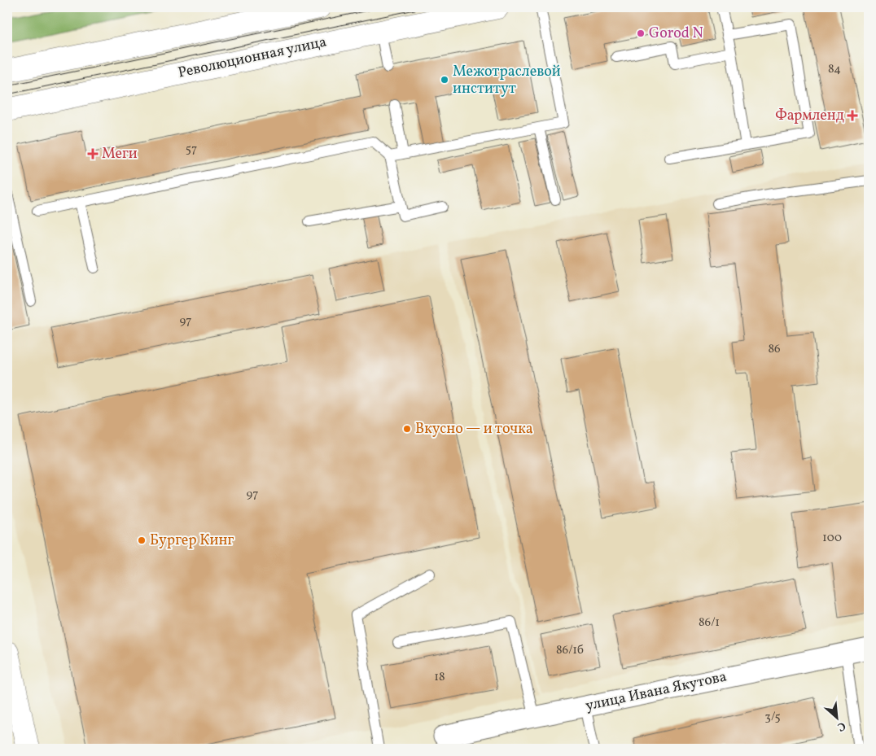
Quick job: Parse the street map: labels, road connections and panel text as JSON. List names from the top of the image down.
{
  "streets": {
    "main road": ["Революционная улица"],
    "street": ["улица Ивана Якутова"]
  },
  "places": {
    "other": [
      "Gorod N",
      "Межотраслевой институт",
      "Вкусно — и точка",
      "Бургер Кинг"
    ],
    "health": ["Фармленд", "Меги"]
  },
  "house_numbers": [
    "84",
    "57",
    "97",
    "86",
    "97",
    "100",
    "86/1",
    "86/1б",
    "18",
    "3/5"
  ],
  "north": "bottom right"
}
